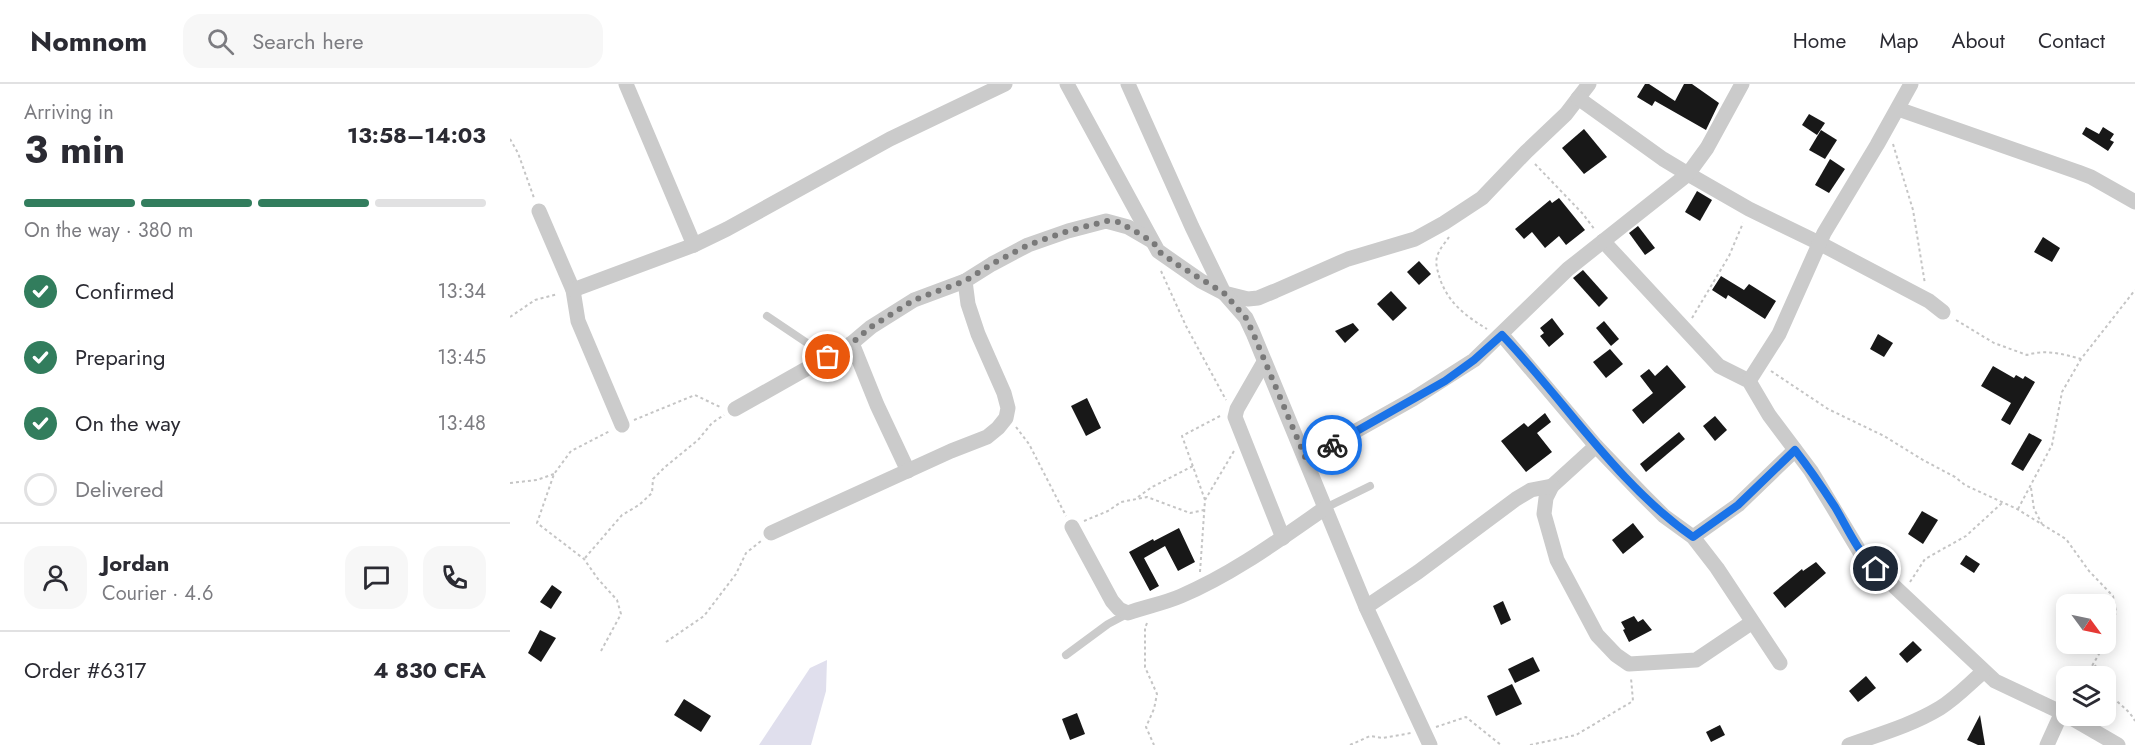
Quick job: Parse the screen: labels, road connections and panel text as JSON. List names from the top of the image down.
{
  "north": "bottom right",
  "page": {
    "header": "Nomnom",
    "search": "Search here",
    "nav": [
      "Home",
      "Map",
      "About",
      "Contact"
    ],
    "heading": ["3 min", "Arriving in", "13:58–14:03"],
    "panel": [
      "Jordan",
      "Courier · 4.6",
      "Order #6317",
      "4 830 CFA"
    ],
    "bar": "On the way · 380 m",
    "list": [
      ["Confirmed", "13:34"],
      ["Preparing", "13:45"],
      ["On the way", "13:48"],
      "Delivered"
    ]
  }
}
